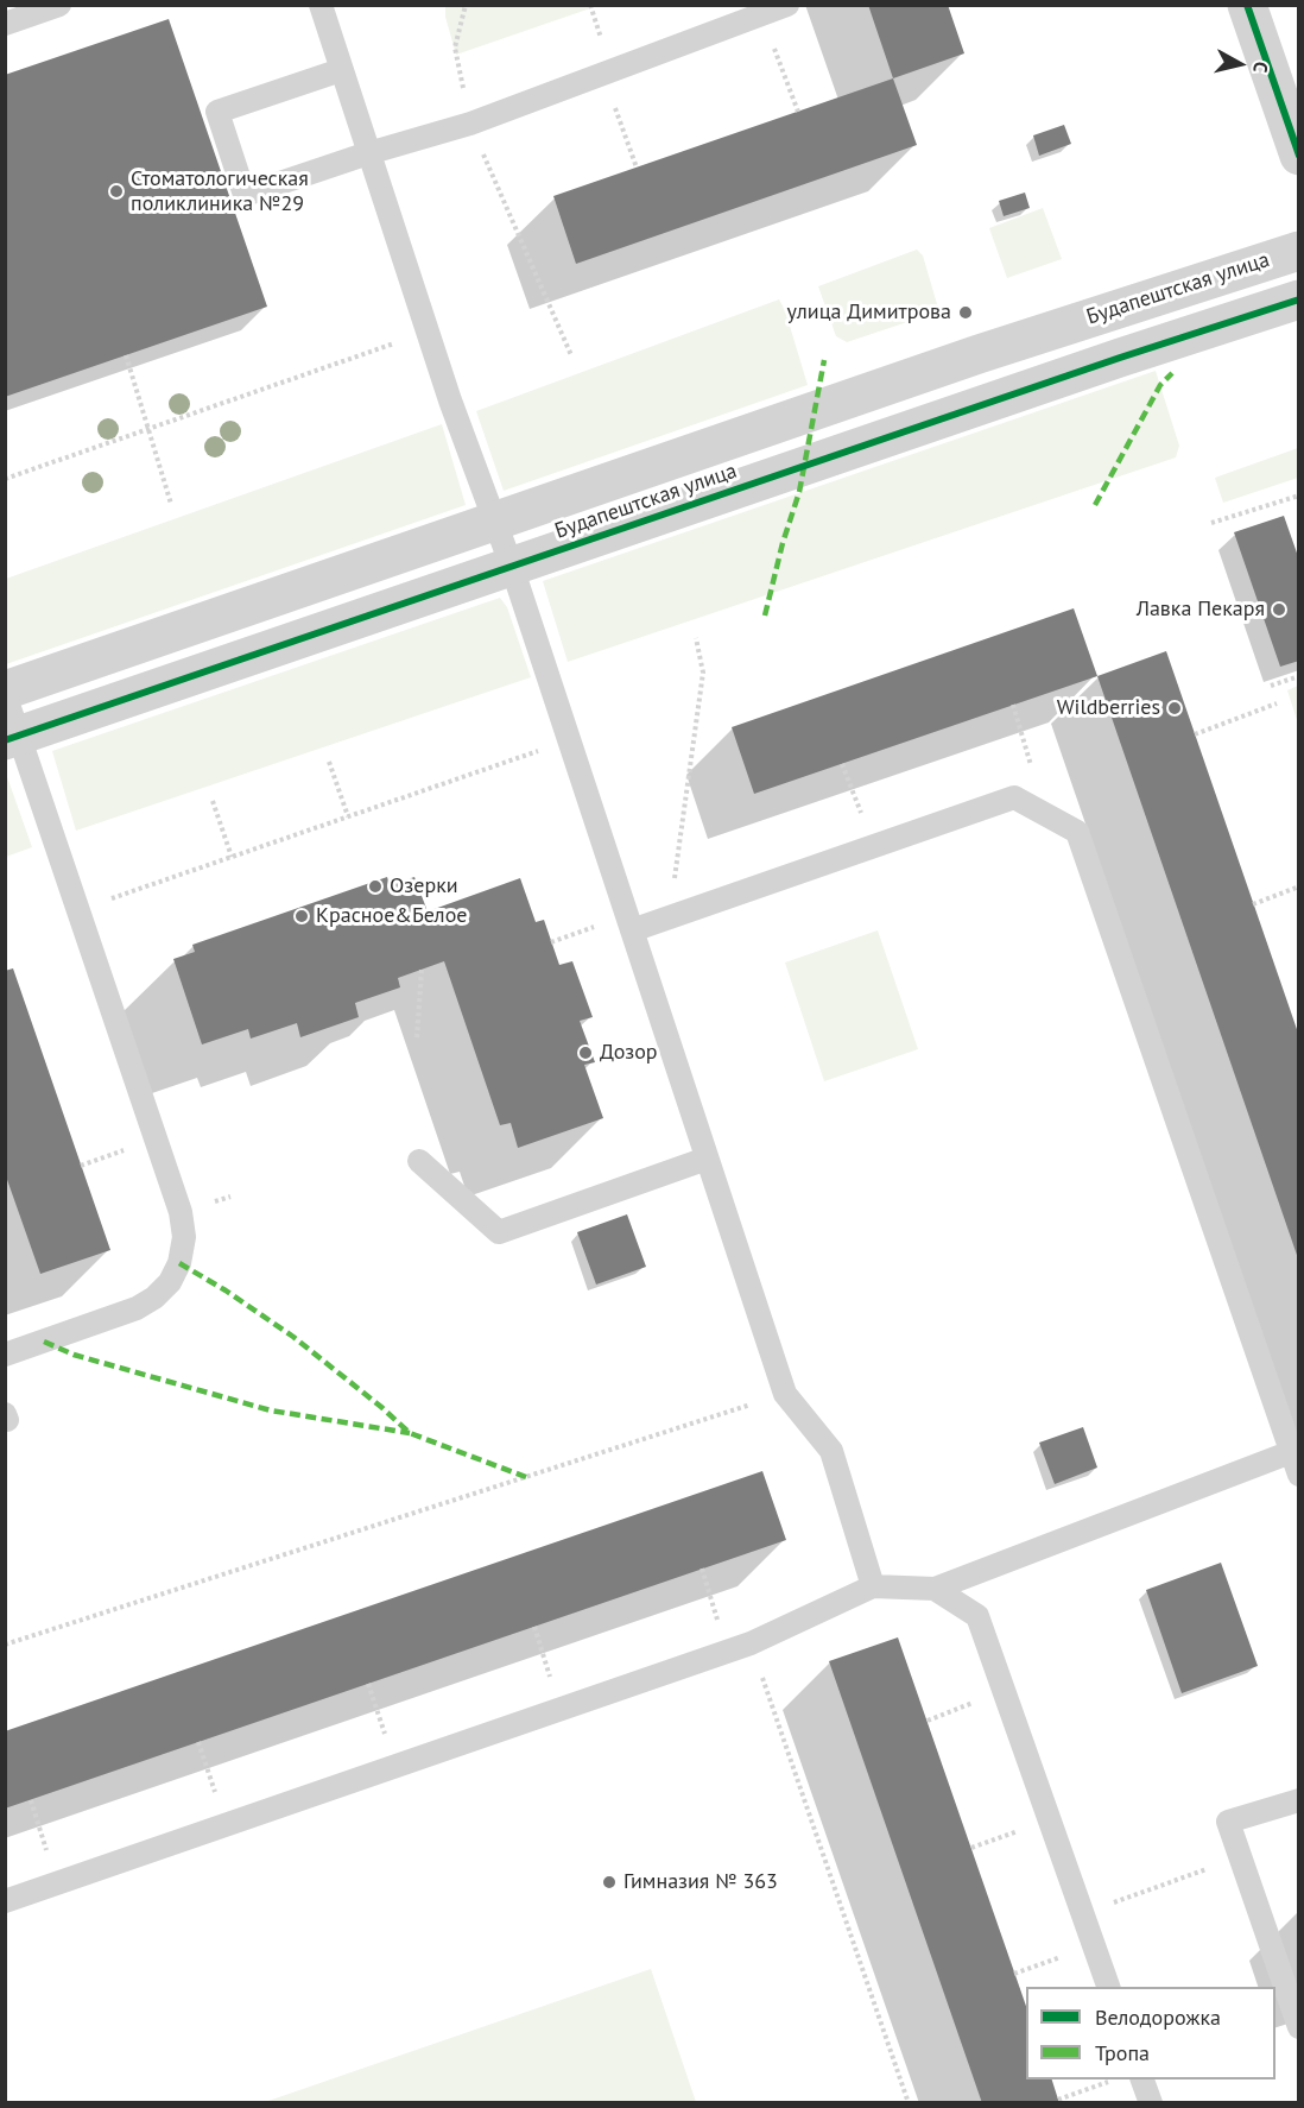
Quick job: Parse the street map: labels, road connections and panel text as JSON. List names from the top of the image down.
{
  "streets": {
    "street": ["Будапештская улица"]
  },
  "places": [
    "Стоматологическая поликлиника №29",
    "улица Димитрова",
    "Лавка Пекаря",
    "Wildberries",
    "Озерки",
    "Красное&Белое",
    "Дозор",
    "Гимназия № 363"
  ],
  "legend": ["Велодорожка", "Тропа"],
  "north": "right"
}
